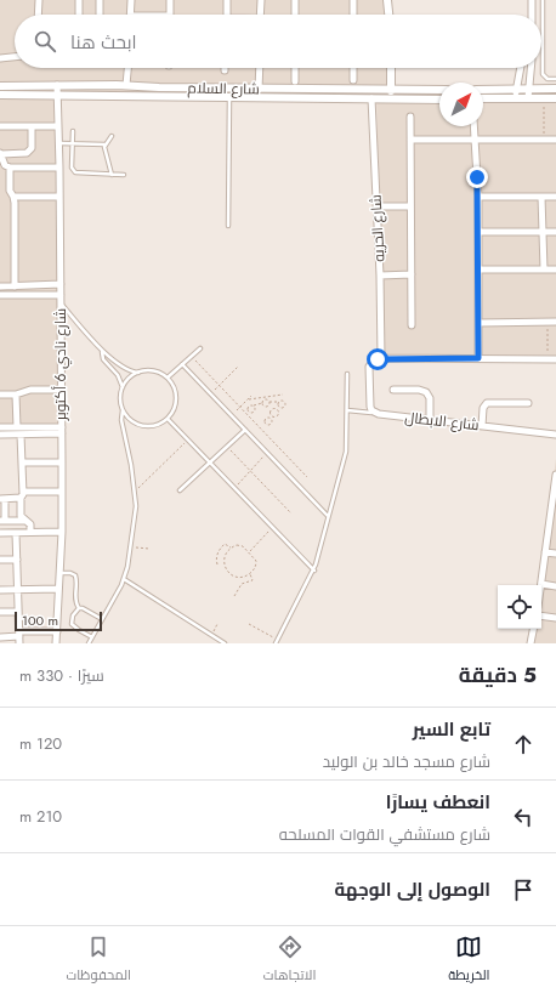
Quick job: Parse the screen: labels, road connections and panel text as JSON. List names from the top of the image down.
{
  "streets": {
    "street": [
      "شارع السلام",
      "شارع الحريه",
      "شارع نادي 6 أكتوبر",
      "شارع الابطال"
    ]
  },
  "crossings": [
    ["شارع السلام", "شارع الحريه"],
    ["شارع السلام", "شارع نادي 6 أكتوبر"]
  ],
  "scale_bar": "100 m",
  "north": "top right",
  "page": {
    "search": "ابحث هنا",
    "scale": "100 m",
    "heading": ["5 دقيقة", "سيرًا · 330 m"],
    "list": [
      ["تابع السير", "شارع مسجد خالد بن الوليد", "120 m"],
      ["انعطف يسارًا", "شارع مستشفي القوات المسلحه", "210 m"],
      "الوصول إلى الوجهة"
    ],
    "nav": ["الخريطة", "الاتجاهات", "المحفوظات"]
  }
}
